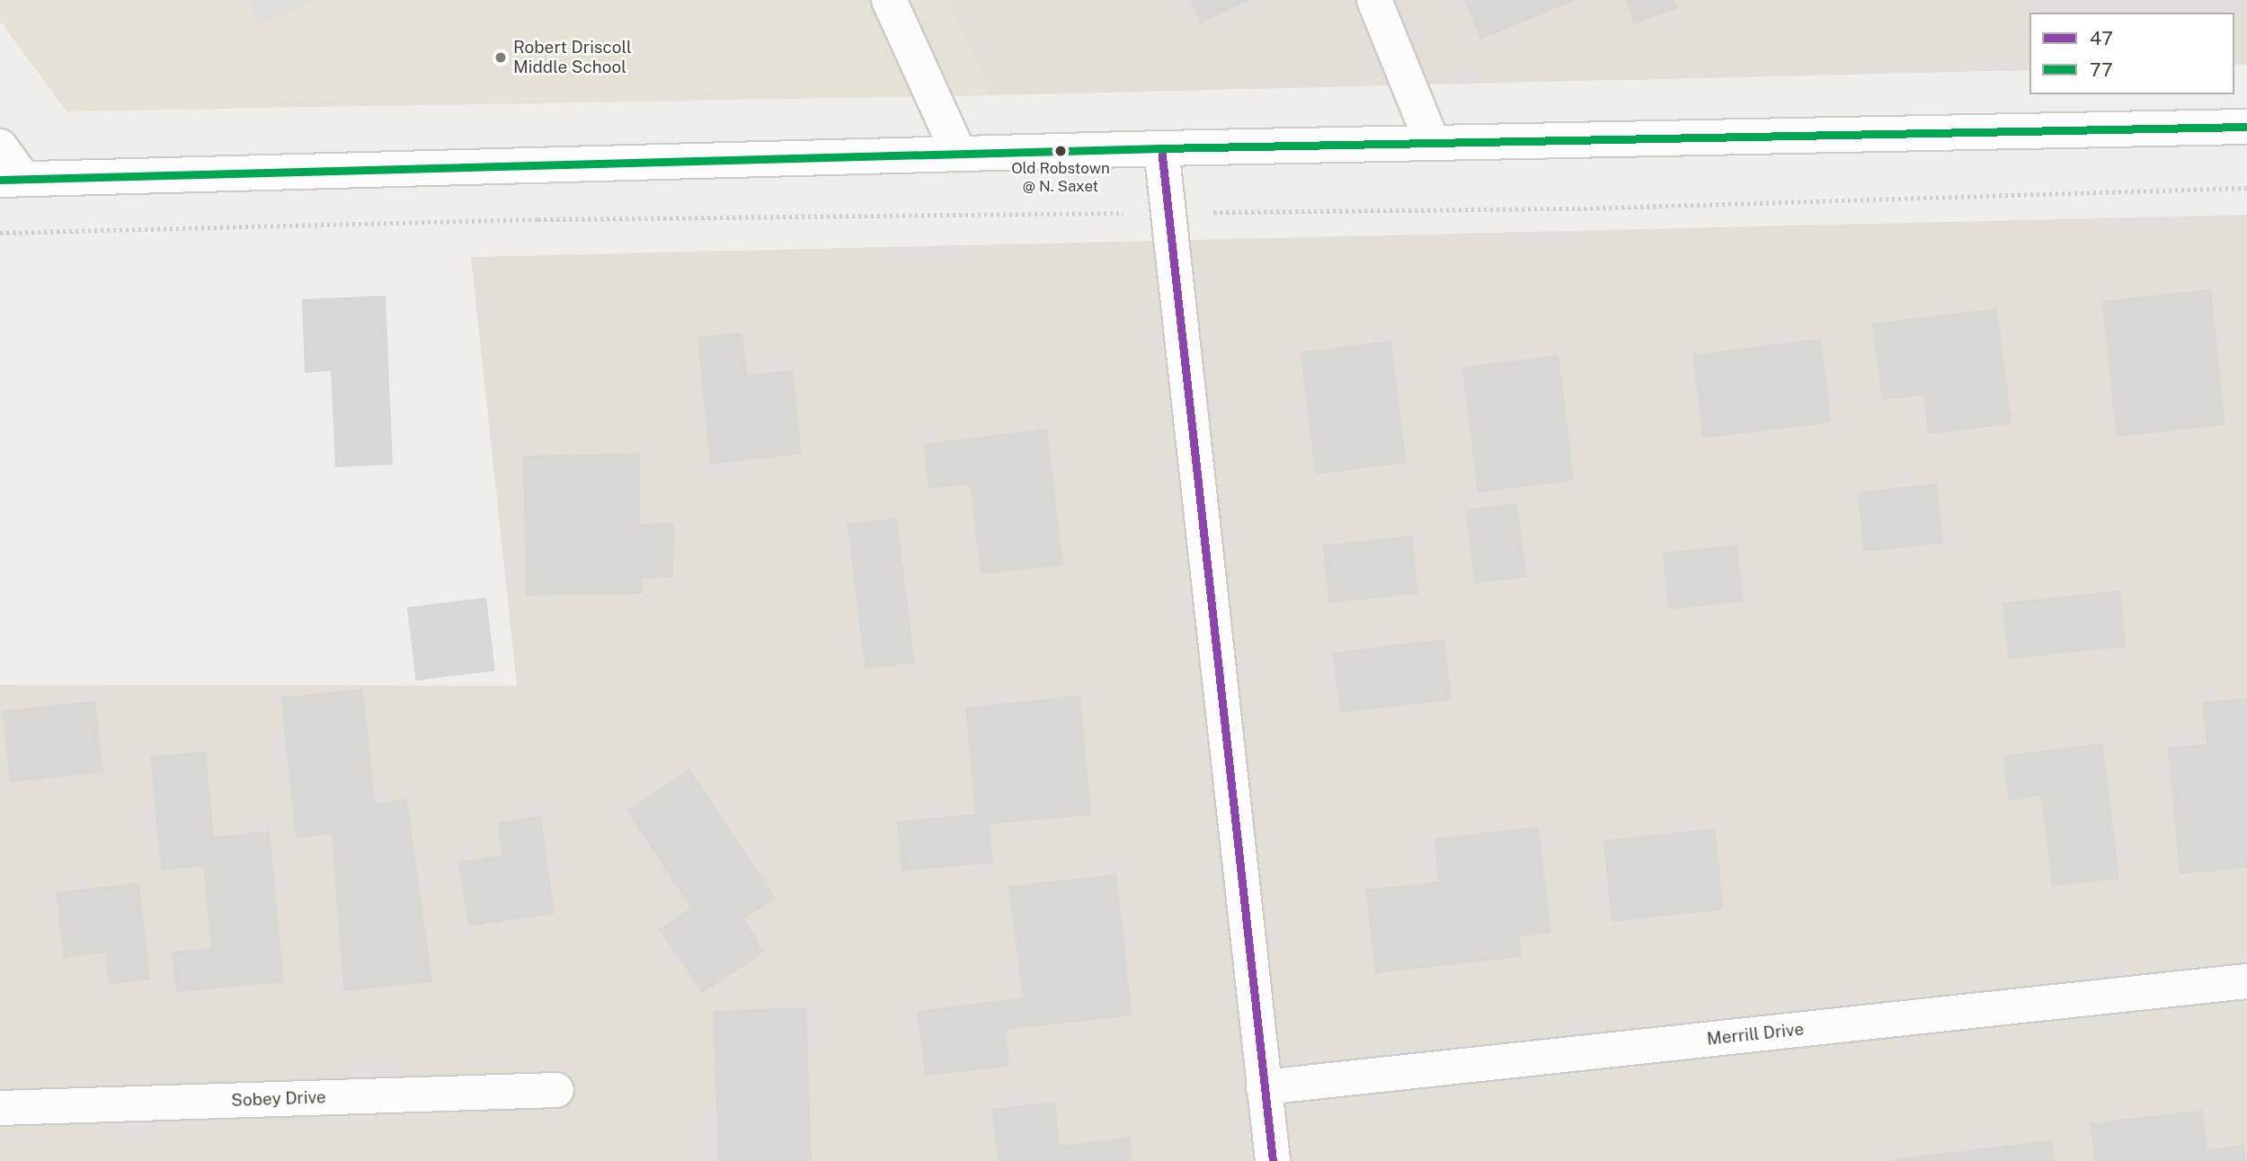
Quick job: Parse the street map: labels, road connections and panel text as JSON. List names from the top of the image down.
{
  "streets": {
    "street": ["Merrill Drive", "Sobey Drive"]
  },
  "places": ["Robert Driscoll Middle School", "Old Robstown @ N. Saxet"],
  "lines": ["transit line 77", "transit line 47"],
  "legend": ["47", "77"]
}
